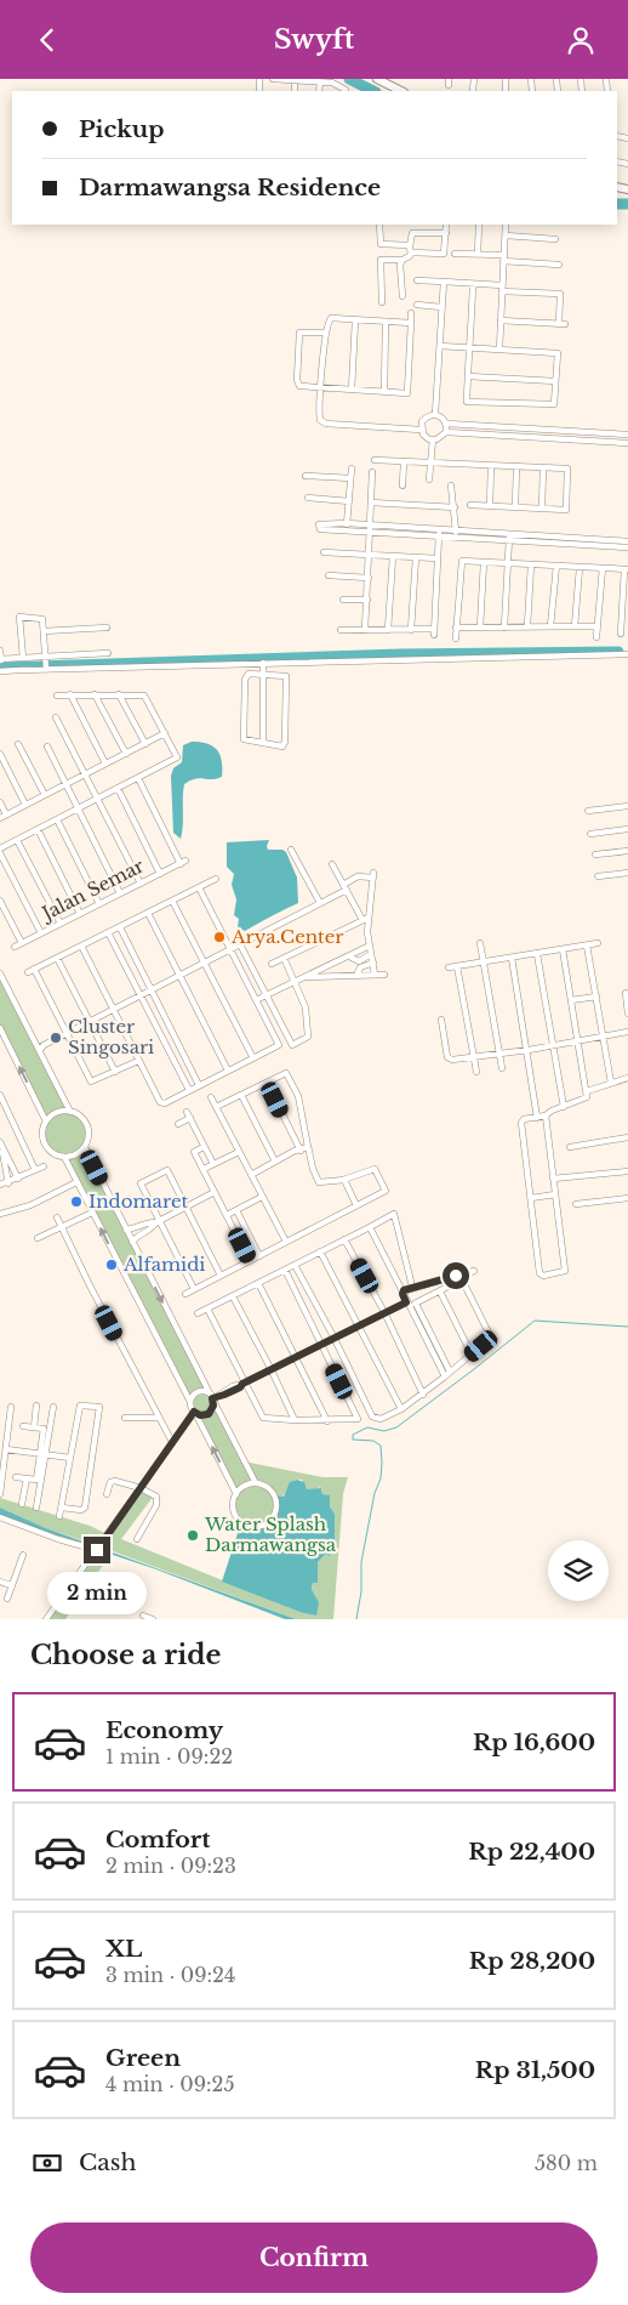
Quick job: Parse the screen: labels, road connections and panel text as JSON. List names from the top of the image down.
{
  "streets": {
    "street": ["Jalan Semar"]
  },
  "places": [
    "Arya.Center",
    "Cluster Singosari",
    "Indomaret",
    "Alfamidi",
    "Water Splash Darmawangsa"
  ],
  "page": {
    "header": "Swyft",
    "banner": ["Pickup", "Darmawangsa Residence"],
    "bubble": "2 min",
    "heading": "Choose a ride",
    "list": [
      {
        "name": "Economy",
        "note": "1 min · 09:22",
        "value": "Rp 16,600"
      },
      {
        "name": "Comfort",
        "note": "2 min · 09:23",
        "value": "Rp 22,400"
      },
      {
        "name": "XL",
        "note": "3 min · 09:24",
        "value": "Rp 28,200"
      },
      {
        "name": "Green",
        "note": "4 min · 09:25",
        "value": "Rp 31,500"
      }
    ],
    "pay": ["Cash", "580 m"],
    "buttons": "Confirm"
  }
}
